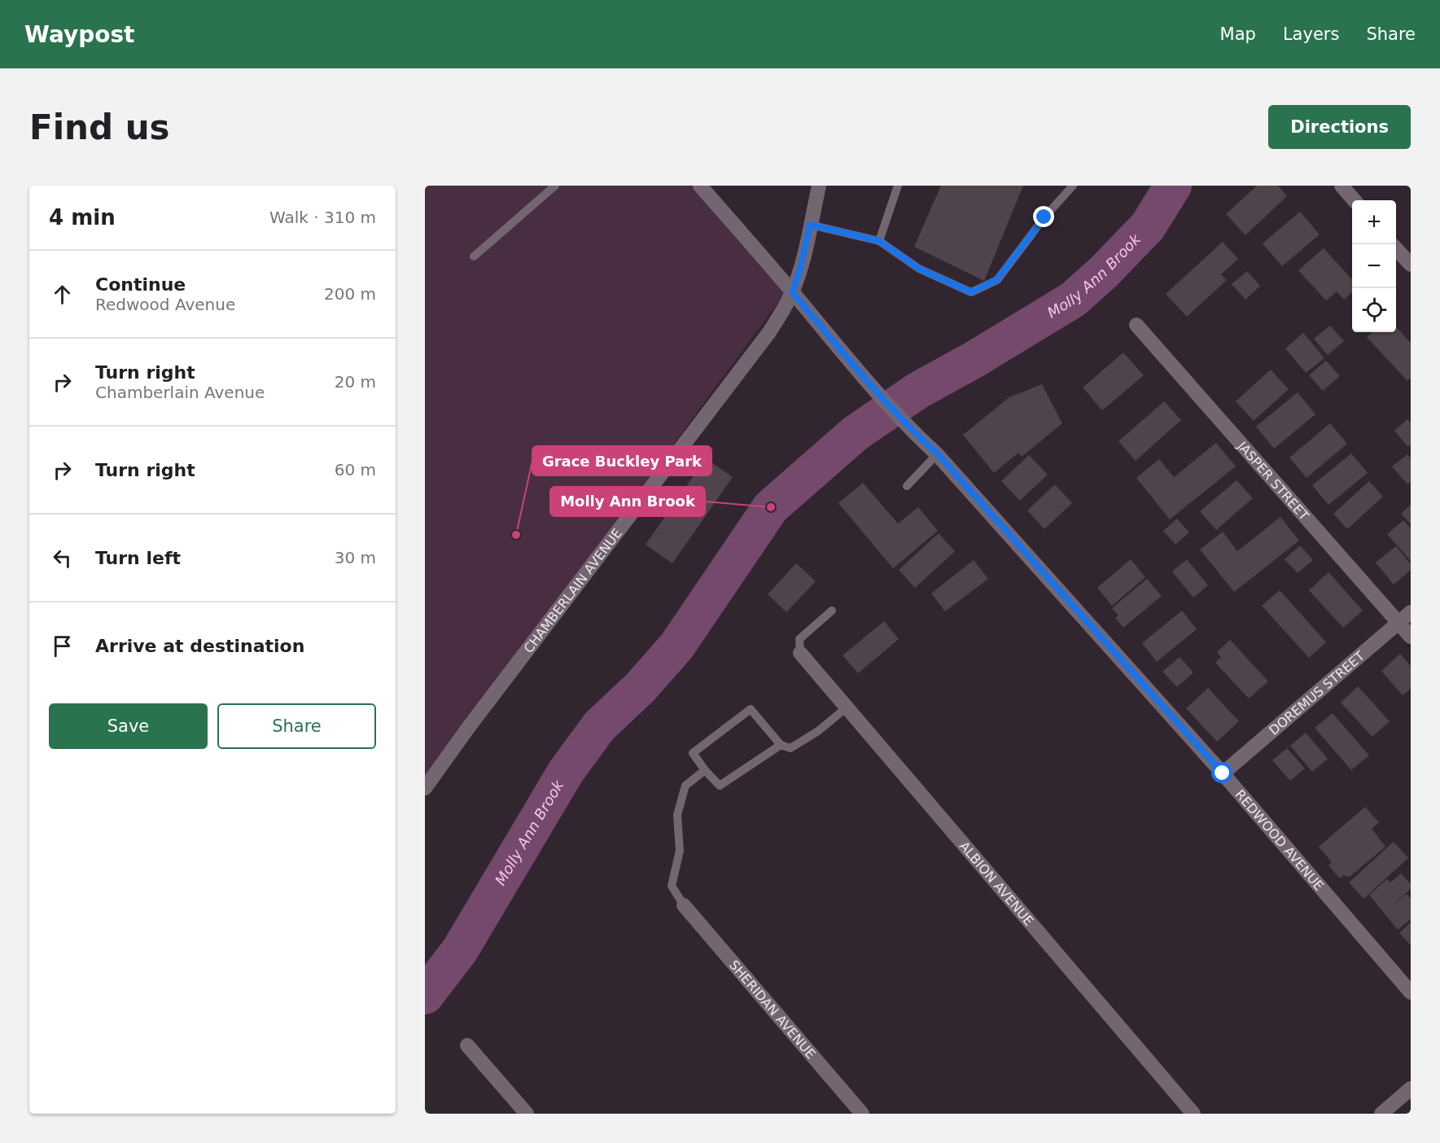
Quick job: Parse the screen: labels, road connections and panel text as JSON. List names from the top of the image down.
{
  "streets": {
    "street": [
      "JASPER STREET",
      "CHAMBERLAIN AVENUE",
      "DOREMUS STREET",
      "REDWOOD AVENUE",
      "ALBION AVENUE",
      "SHERIDAN AVENUE"
    ]
  },
  "crossings": [
    ["JASPER STREET", "DOREMUS STREET"],
    ["CHAMBERLAIN AVENUE", "REDWOOD AVENUE"],
    ["DOREMUS STREET", "REDWOOD AVENUE"]
  ],
  "water": ["Molly Ann Brook"],
  "places": ["Molly Ann Brook", "Grace Buckley Park"],
  "page": {
    "header": "Waypost",
    "nav": ["Map", "Layers", "Share"],
    "buttons": [
      "Directions",
      ["Save", "Share"]
    ],
    "title": "Find us",
    "heading": ["4 min", "Walk · 310 m"],
    "map_buttons": ["+", "−"],
    "list": [
      ["Continue", "Redwood Avenue", "200 m"],
      ["Turn right", "Chamberlain Avenue", "20 m"],
      ["Turn right", "60 m"],
      ["Turn left", "30 m"],
      "Arrive at destination"
    ]
  }
}
